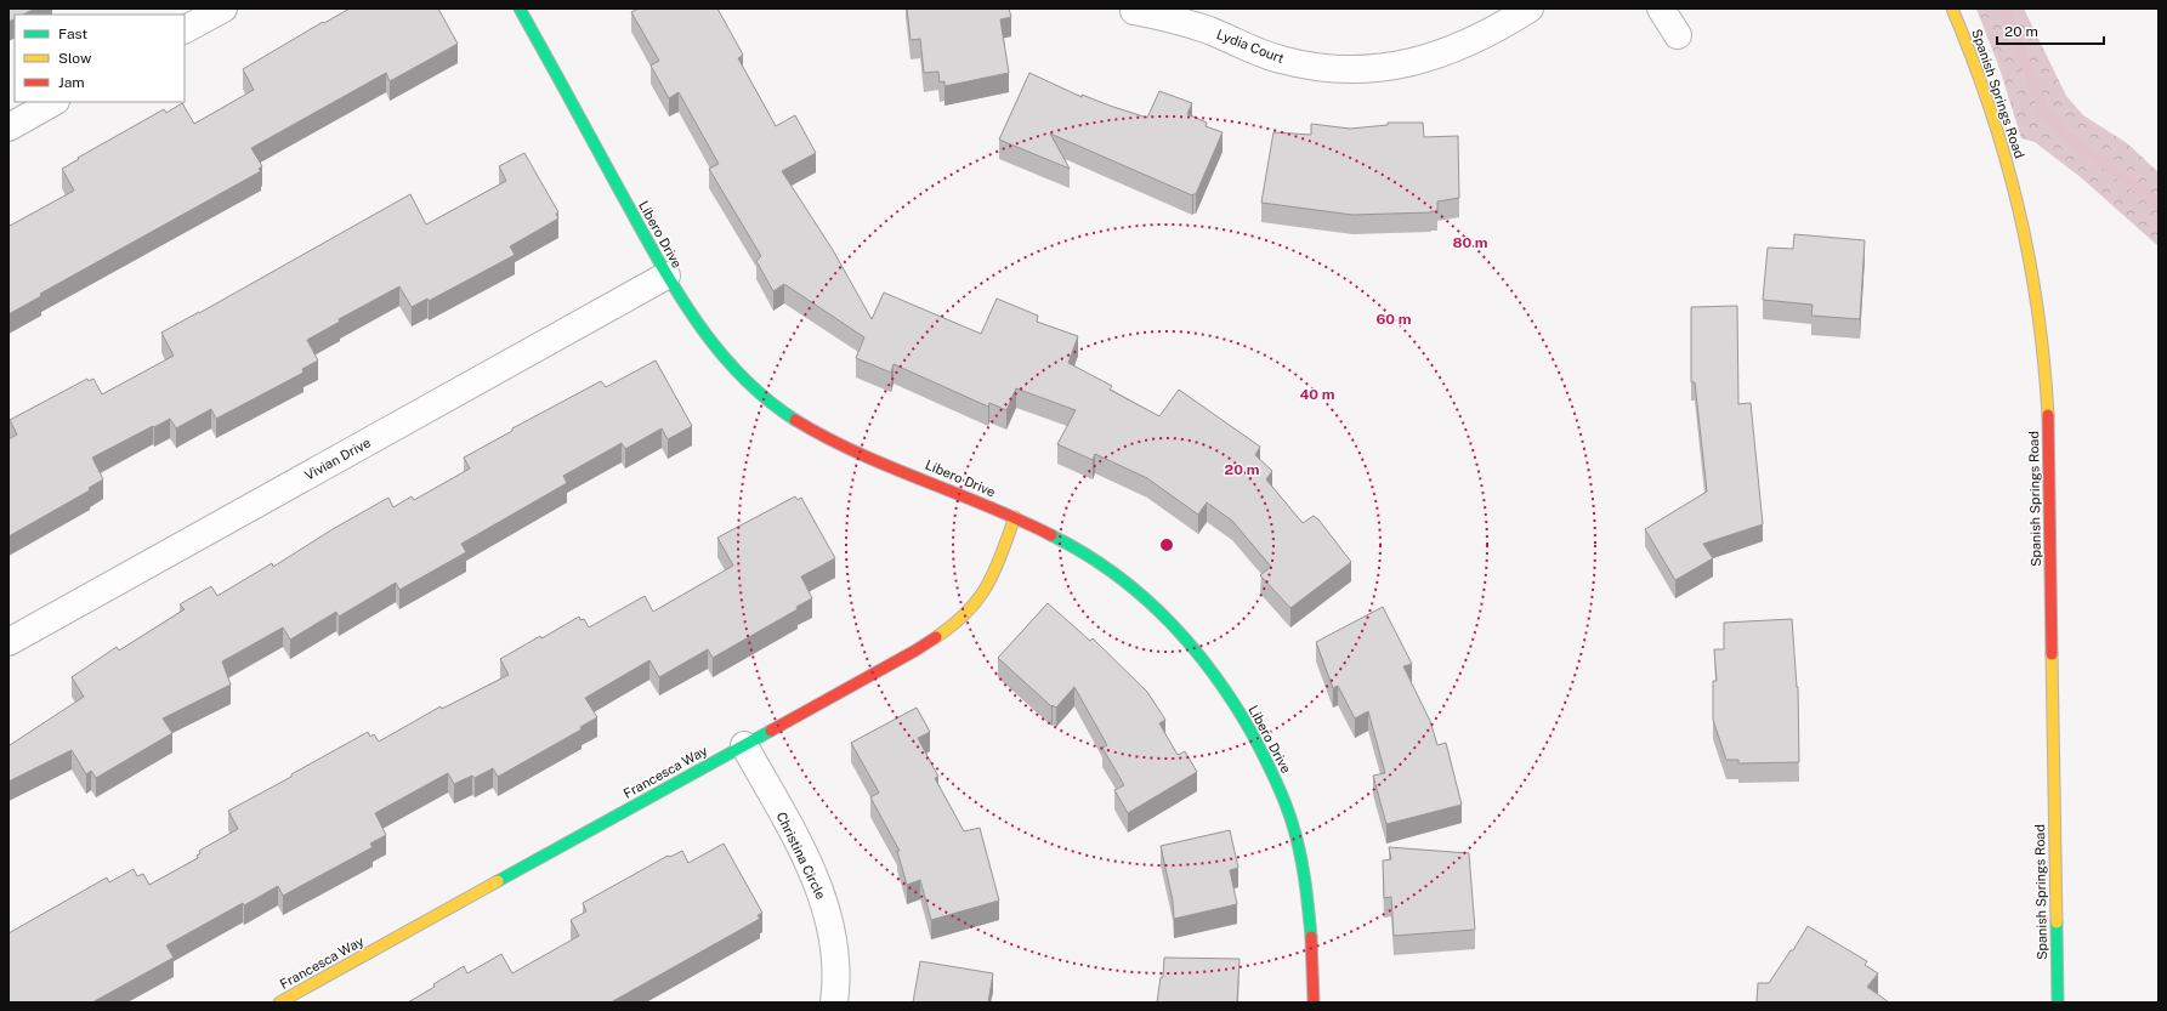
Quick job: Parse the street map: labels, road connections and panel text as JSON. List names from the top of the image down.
{
  "streets": {
    "street": [
      "Lydia Court",
      "Spanish Springs Road",
      "Libero Drive",
      "Vivian Drive",
      "Francesca Way",
      "Christina Circle"
    ]
  },
  "crossings": [
    ["Libero Drive", "Vivian Drive"],
    ["Libero Drive", "Francesca Way"],
    ["Francesca Way", "Christina Circle"]
  ],
  "legend": ["Fast", "Slow", "Jam"],
  "scale_bar": "20 m",
  "rings": [
    "80 m",
    "60 m",
    "40 m",
    "20 m"
  ]
}
